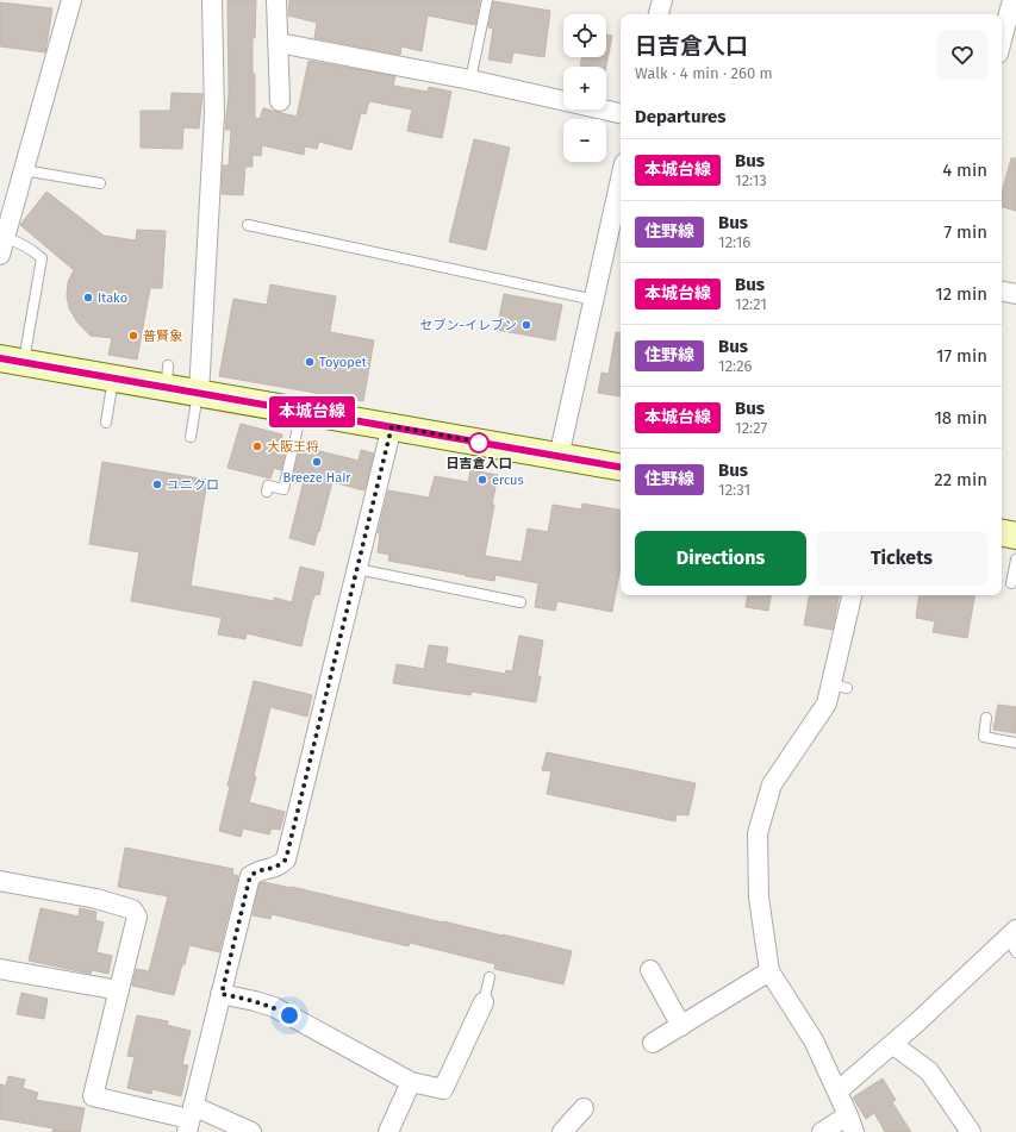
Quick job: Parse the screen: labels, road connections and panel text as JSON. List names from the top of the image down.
{
  "places": [
    "Itako",
    "セブン-イレブン",
    "普賢象",
    "Toyopet",
    "日吉倉入口",
    "大阪王将",
    "Breeze Hair",
    "ercus",
    "ユニクロ"
  ],
  "lines": ["bus line 本城台線"],
  "page": {
    "on_map": "本城台線",
    "map_buttons": ["+", "−"],
    "heading": [
      ["日吉倉入口", "Walk · 4 min · 260 m"],
      "Departures"
    ],
    "list": [
      {
        "mark": "本城台線",
        "name": "Bus",
        "note": "12:13",
        "value": "4 min"
      },
      {
        "mark": "住野線",
        "name": "Bus",
        "note": "12:16",
        "value": "7 min"
      },
      {
        "mark": "本城台線",
        "name": "Bus",
        "note": "12:21",
        "value": "12 min"
      },
      {
        "mark": "住野線",
        "name": "Bus",
        "note": "12:26",
        "value": "17 min"
      },
      {
        "mark": "本城台線",
        "name": "Bus",
        "note": "12:27",
        "value": "18 min"
      },
      {
        "mark": "住野線",
        "name": "Bus",
        "note": "12:31",
        "value": "22 min"
      }
    ],
    "buttons": ["Directions", "Tickets"]
  }
}
